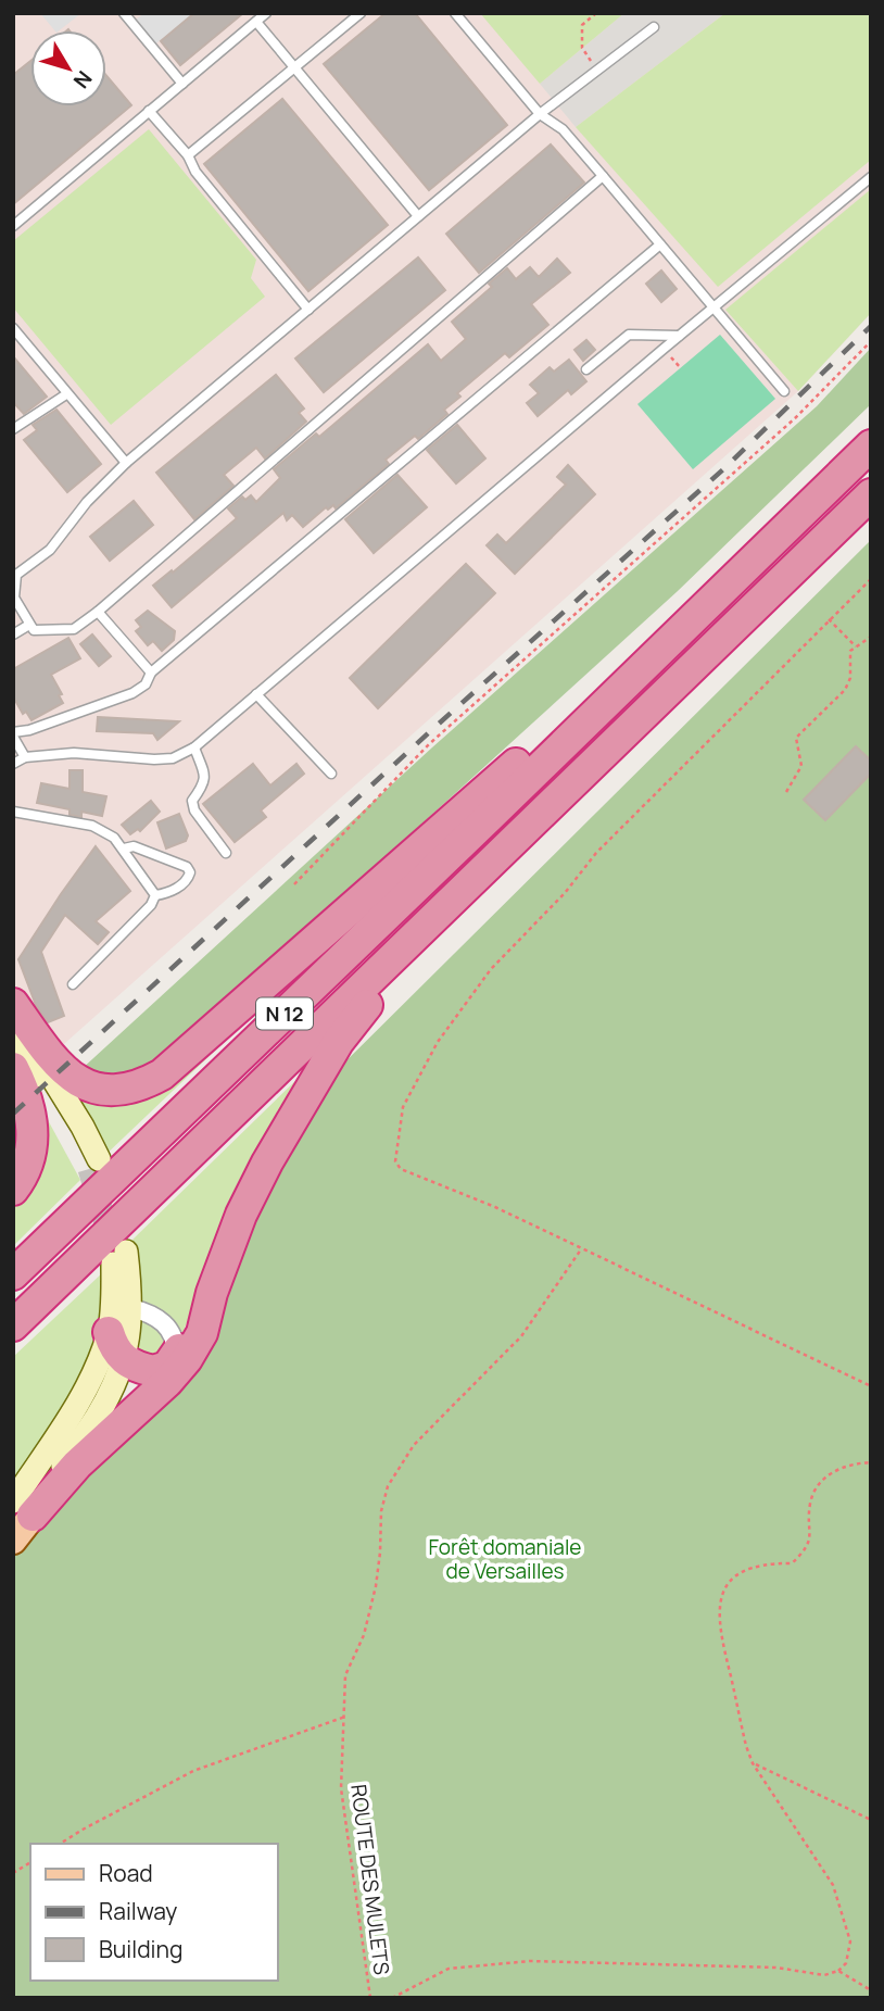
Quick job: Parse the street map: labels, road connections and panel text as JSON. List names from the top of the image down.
{
  "streets": {
    "highway": ["N 12"],
    "path": ["ROUTE DES MULETS"]
  },
  "parks": ["Forêt domaniale de Versailles"],
  "legend": ["Road", "Railway", "Building"],
  "north": "bottom right"
}
